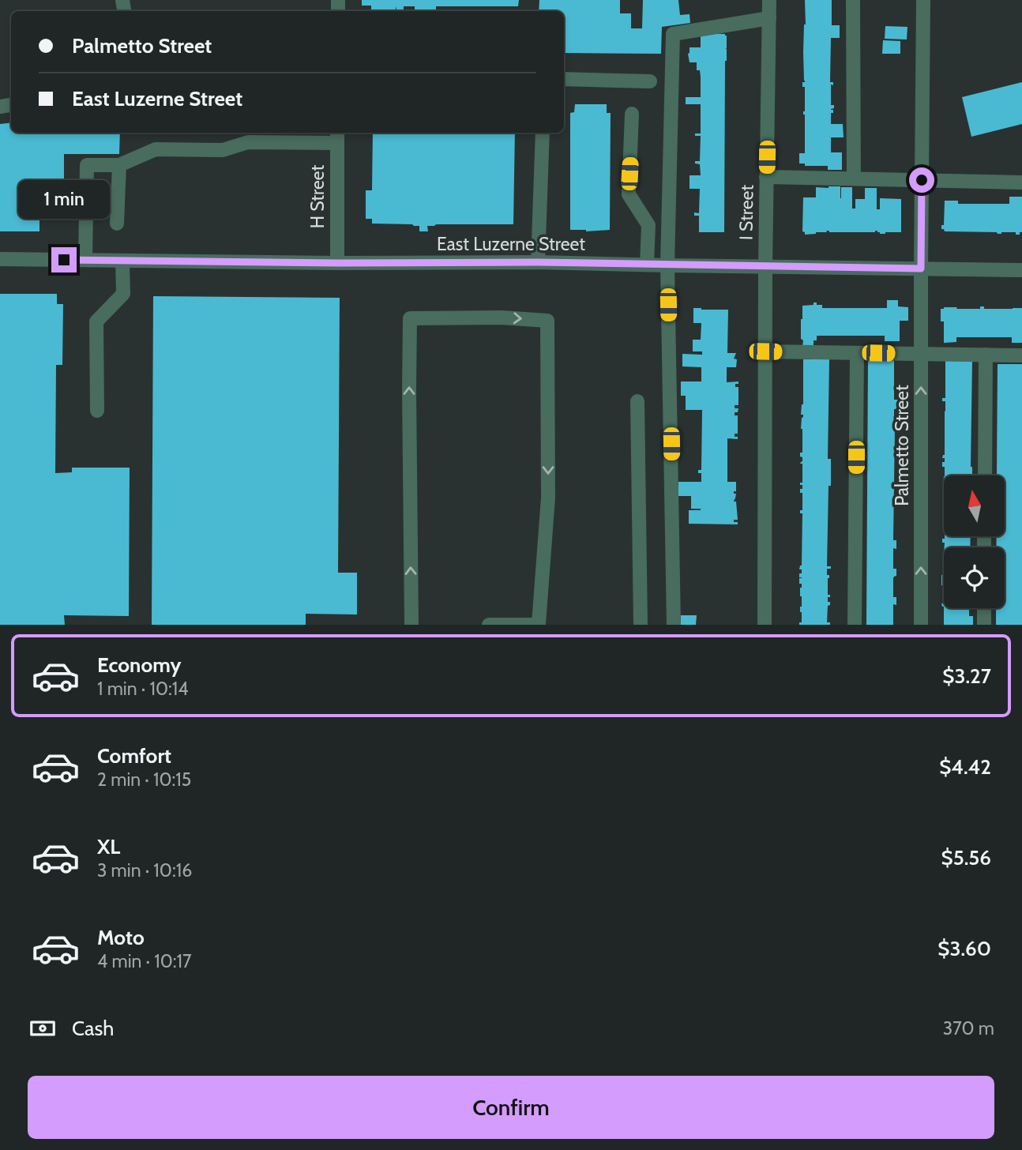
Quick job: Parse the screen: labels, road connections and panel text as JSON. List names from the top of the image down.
{
  "streets": {
    "street": [
      "H Street",
      "I Street",
      "East Luzerne Street",
      "Palmetto Street"
    ]
  },
  "crossings": [
    ["H Street", "East Luzerne Street"],
    ["I Street", "East Luzerne Street"],
    ["East Luzerne Street", "Palmetto Street"]
  ],
  "north": "top",
  "page": {
    "banner": ["Palmetto Street", "East Luzerne Street"],
    "bubble": "1 min",
    "list": [
      {
        "name": "Economy",
        "note": "1 min · 10:14",
        "value": "$3.27"
      },
      {
        "name": "Comfort",
        "note": "2 min · 10:15",
        "value": "$4.42"
      },
      {
        "name": "XL",
        "note": "3 min · 10:16",
        "value": "$5.56"
      },
      {
        "name": "Moto",
        "note": "4 min · 10:17",
        "value": "$3.60"
      }
    ],
    "pay": ["Cash", "370 m"],
    "buttons": "Confirm"
  }
}
